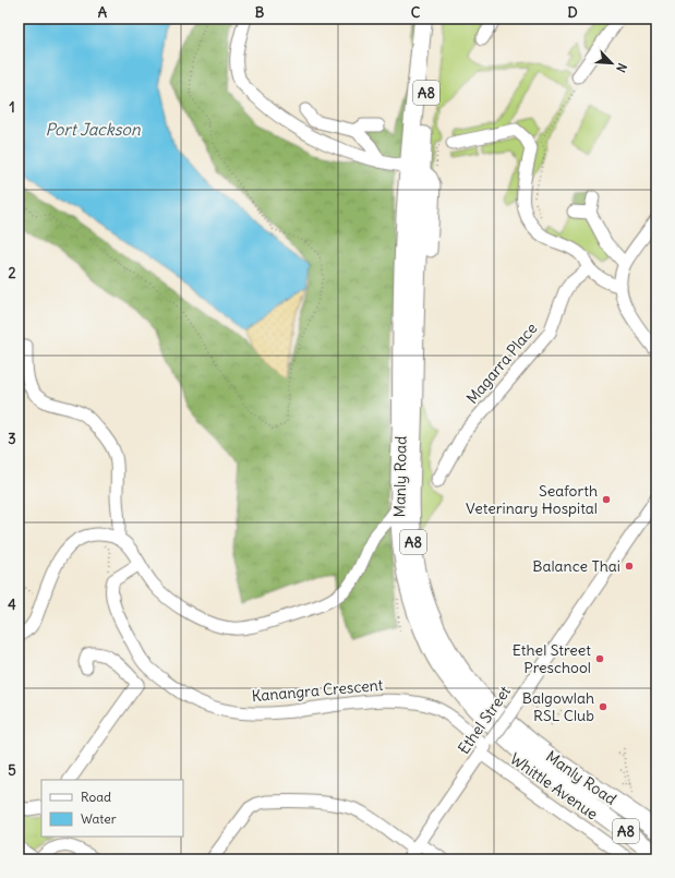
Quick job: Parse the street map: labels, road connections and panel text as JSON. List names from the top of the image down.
{
  "streets": {
    "highway": ["A8", "Manly Road"],
    "street": [
      "Magarra Place",
      "Kanangra Crescent",
      "Ethel Street",
      "Whittle Avenue"
    ]
  },
  "crossings": [
    ["Kanangra Crescent", "Ethel Street"],
    ["Kanangra Crescent", "Whittle Avenue"],
    ["Ethel Street", "Whittle Avenue"]
  ],
  "water": ["Port Jackson"],
  "places": [
    "Seaforth Veterinary Hospital",
    "Balance Thai",
    "Ethel Street Preschool",
    "Balgowlah RSL Club"
  ],
  "legend": ["Road", "Water"],
  "north": "bottom right",
  "grid": {
    "columns": [
      "A",
      "B",
      "C",
      "D"
    ],
    "rows": [
      "1",
      "2",
      "3",
      "4",
      "5"
    ]
  }
}
